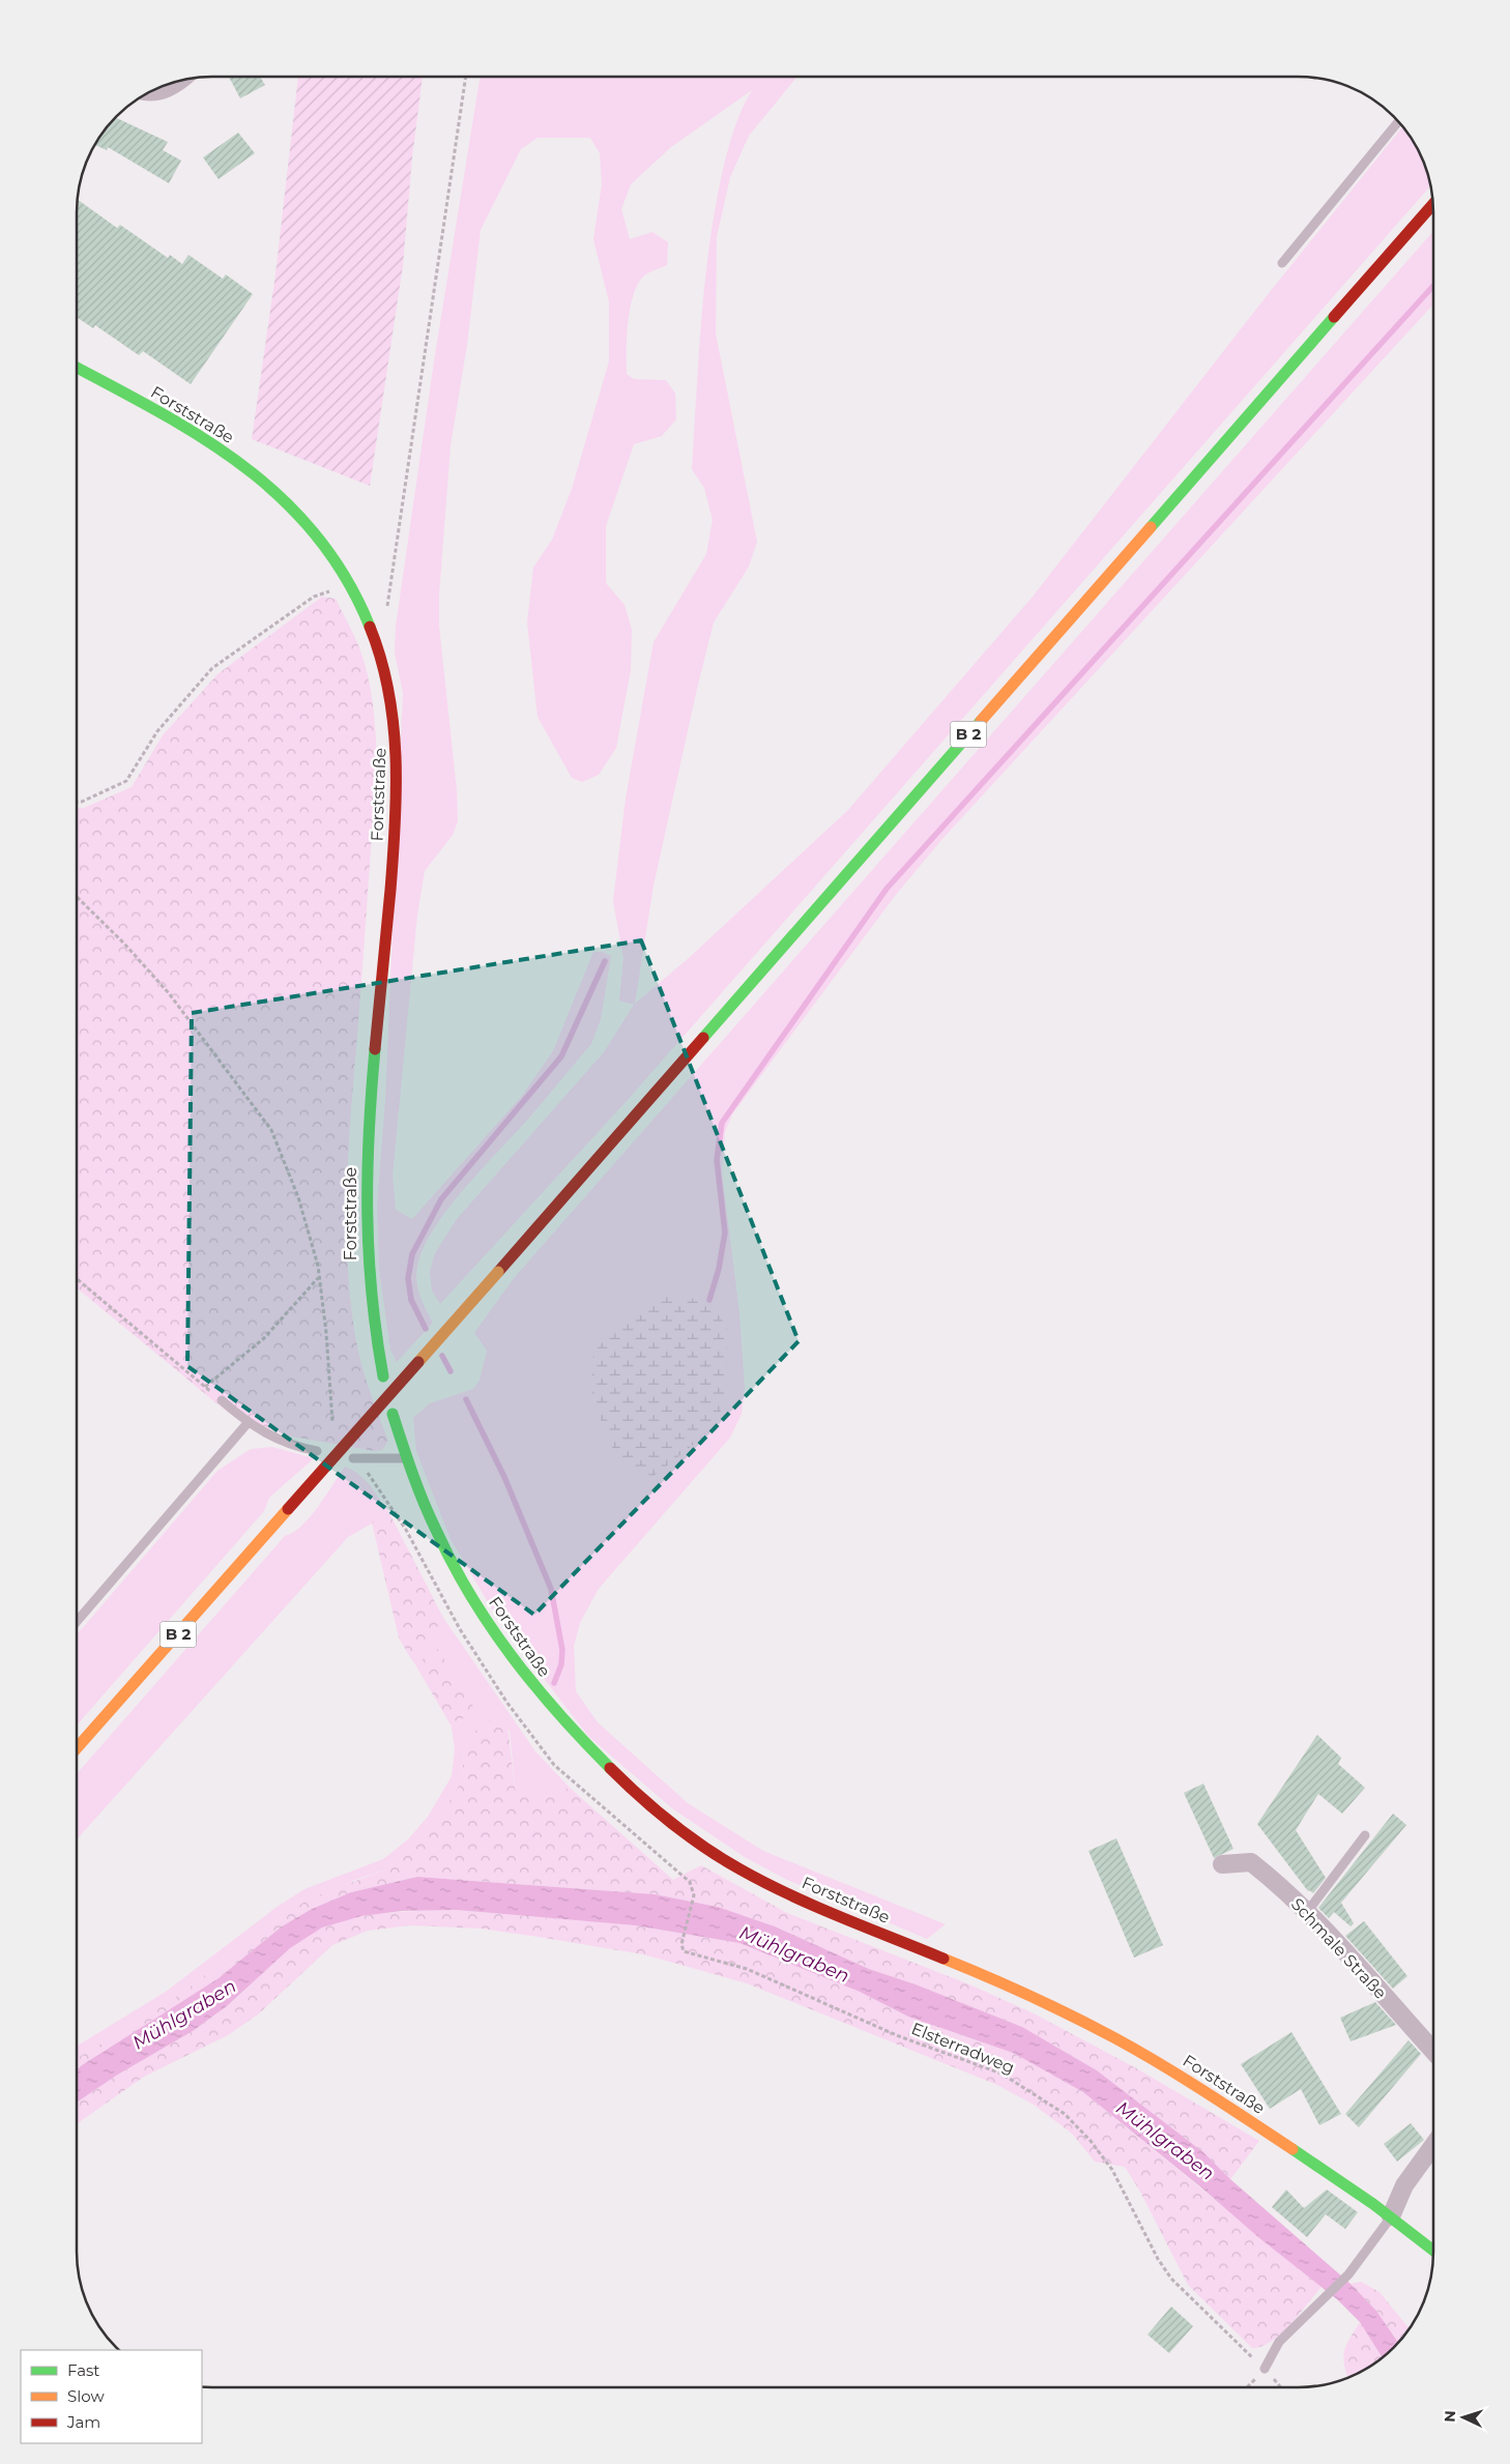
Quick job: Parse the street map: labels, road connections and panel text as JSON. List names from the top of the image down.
{
  "streets": {
    "street": ["Forststraße", "B 2", "Schmale Straße"],
    "path": ["Elsterradweg"]
  },
  "water": ["Mühlgraben"],
  "legend": ["Fast", "Slow", "Jam"],
  "north": "left"
}
